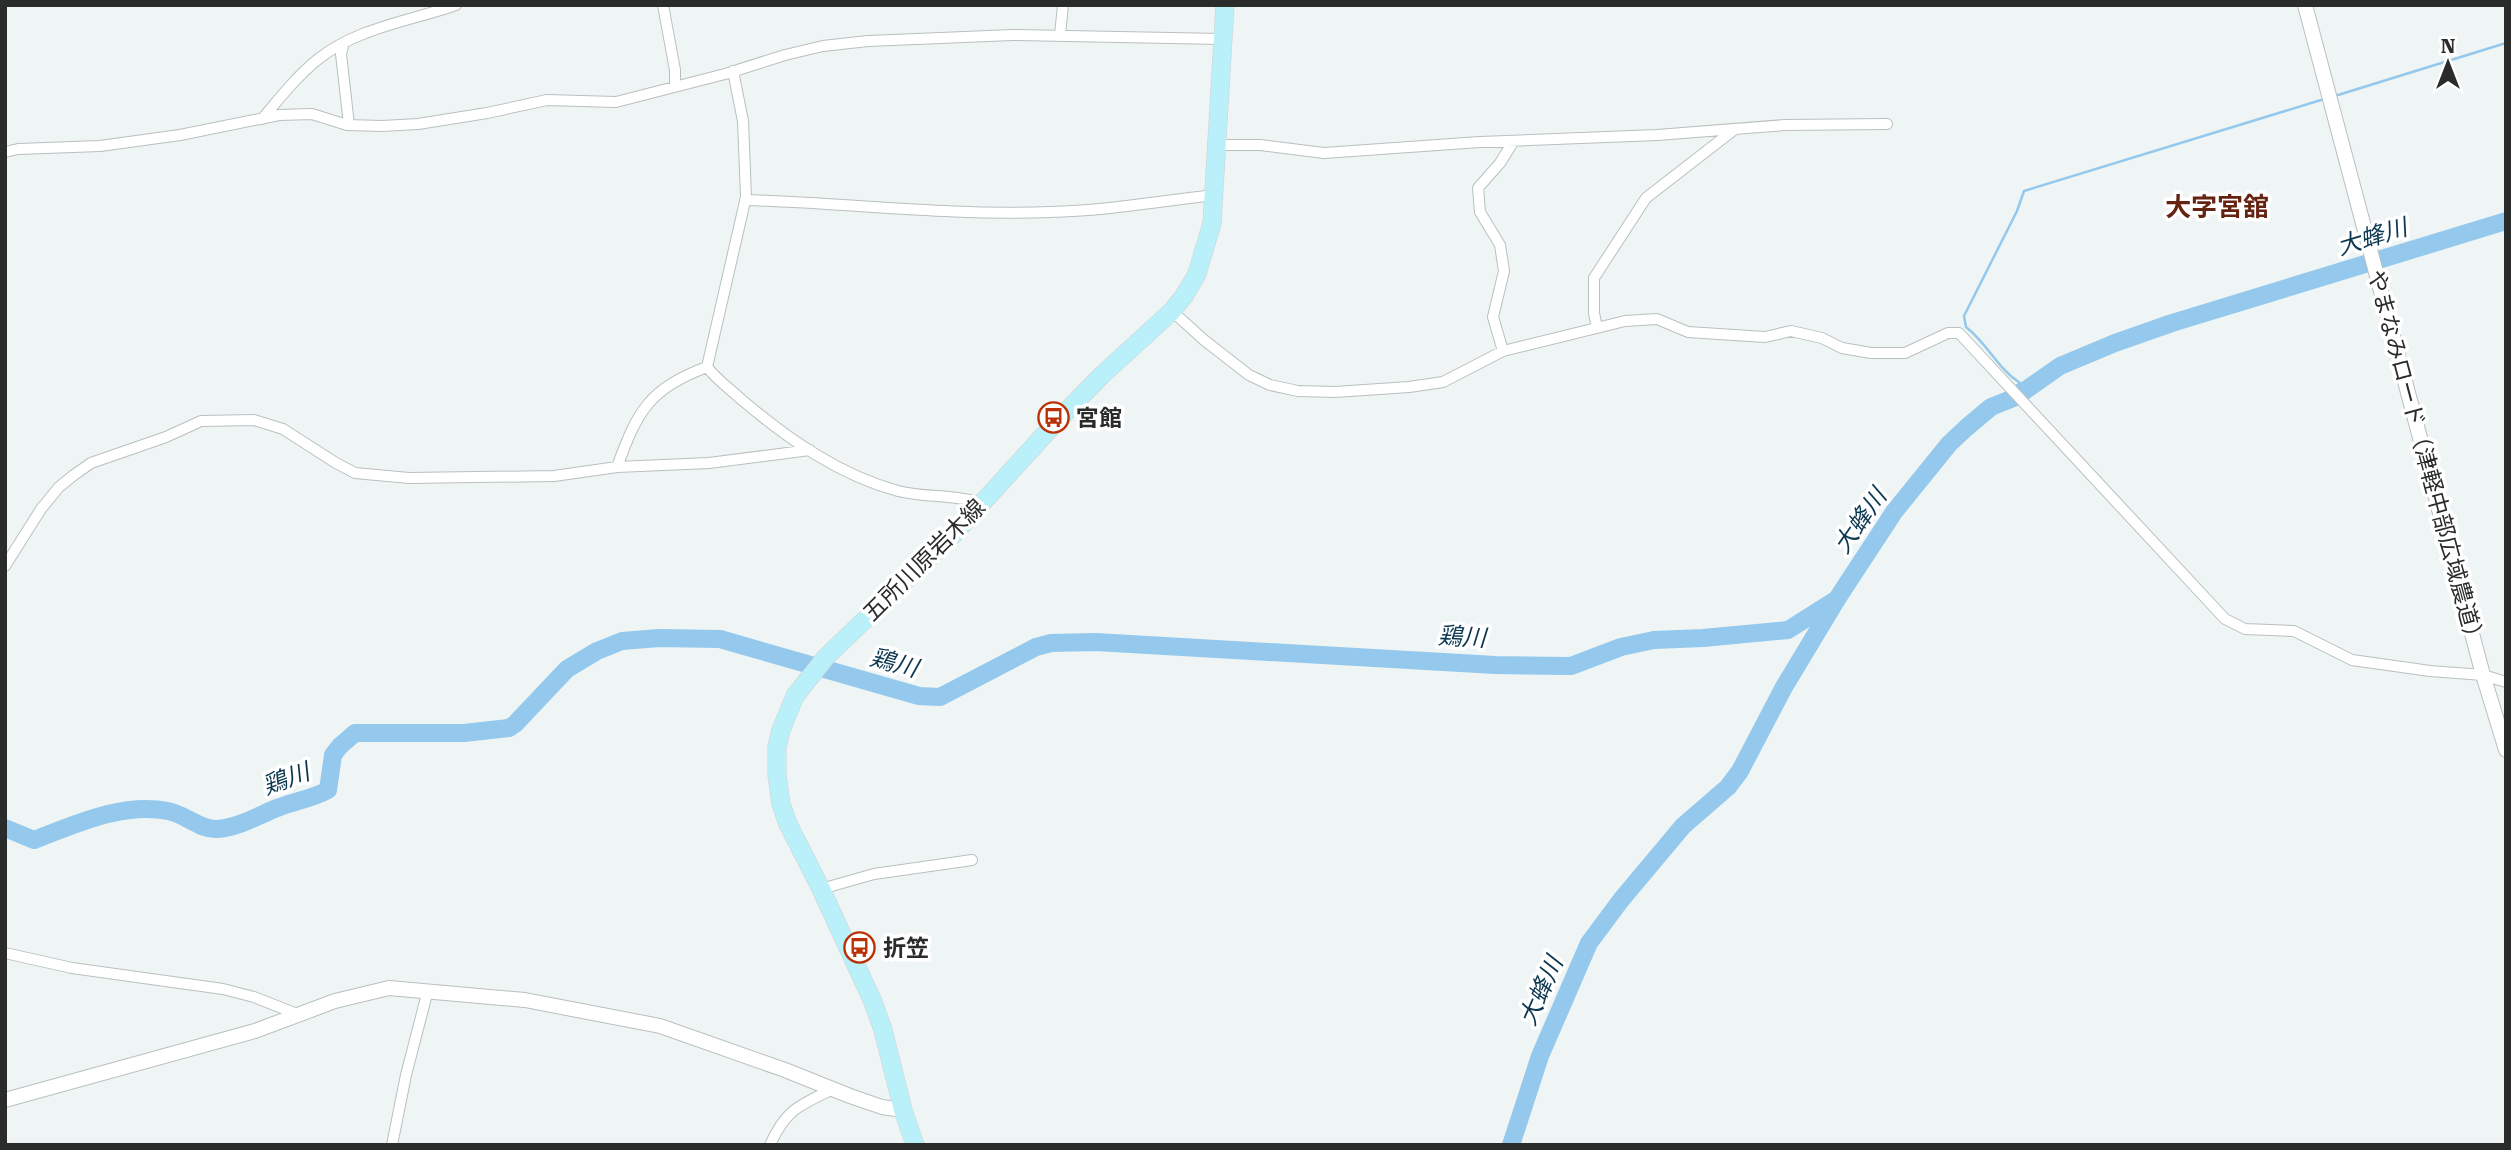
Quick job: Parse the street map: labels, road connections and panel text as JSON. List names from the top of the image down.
{
  "streets": {
    "main road": ["五所川原岩木線"],
    "street": ["やまなみロード（津軽中部広域農道）"]
  },
  "districts": ["大字宮舘"],
  "water": ["大蜂川", "鶏川"],
  "places": {
    "bus stop": ["宮館", "折笠"]
  },
  "north": "top"
}
